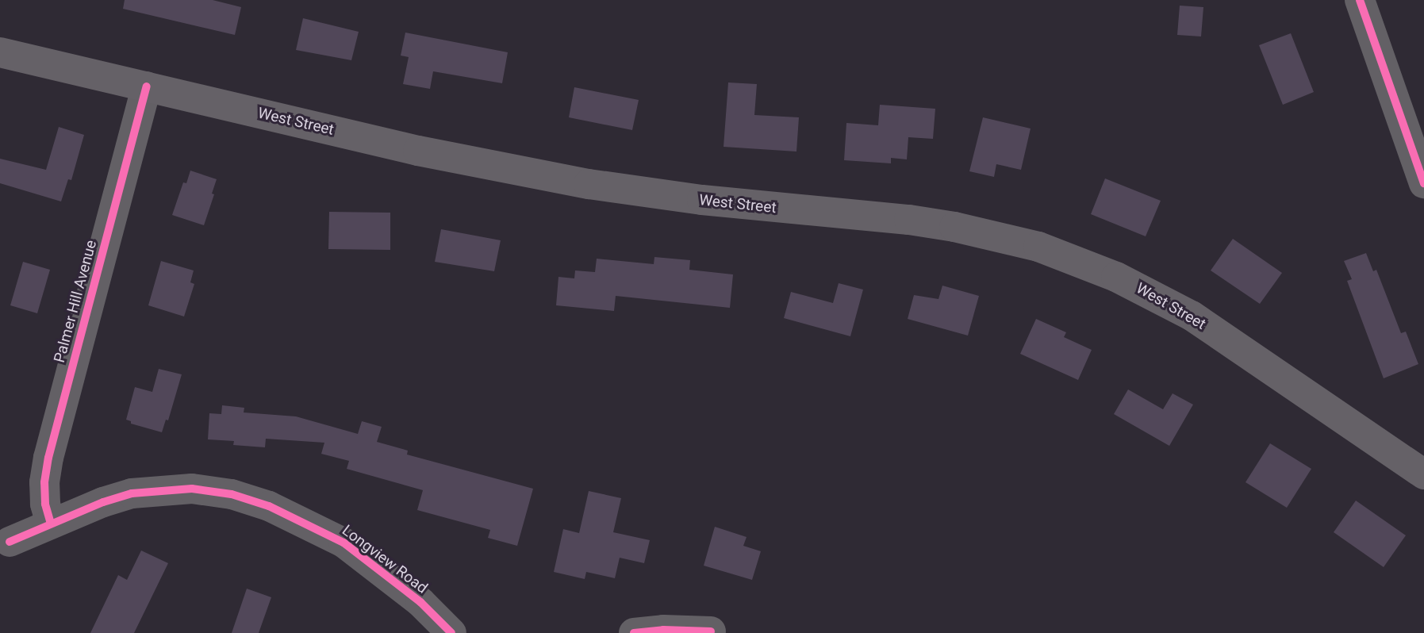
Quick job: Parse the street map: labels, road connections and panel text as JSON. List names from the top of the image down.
{
  "streets": {
    "main road": ["West Street"],
    "street": ["Palmer Hill Avenue", "Longview Road"]
  },
  "crossings": [
    ["West Street", "Palmer Hill Avenue"],
    ["Palmer Hill Avenue", "Longview Road"]
  ]
}
